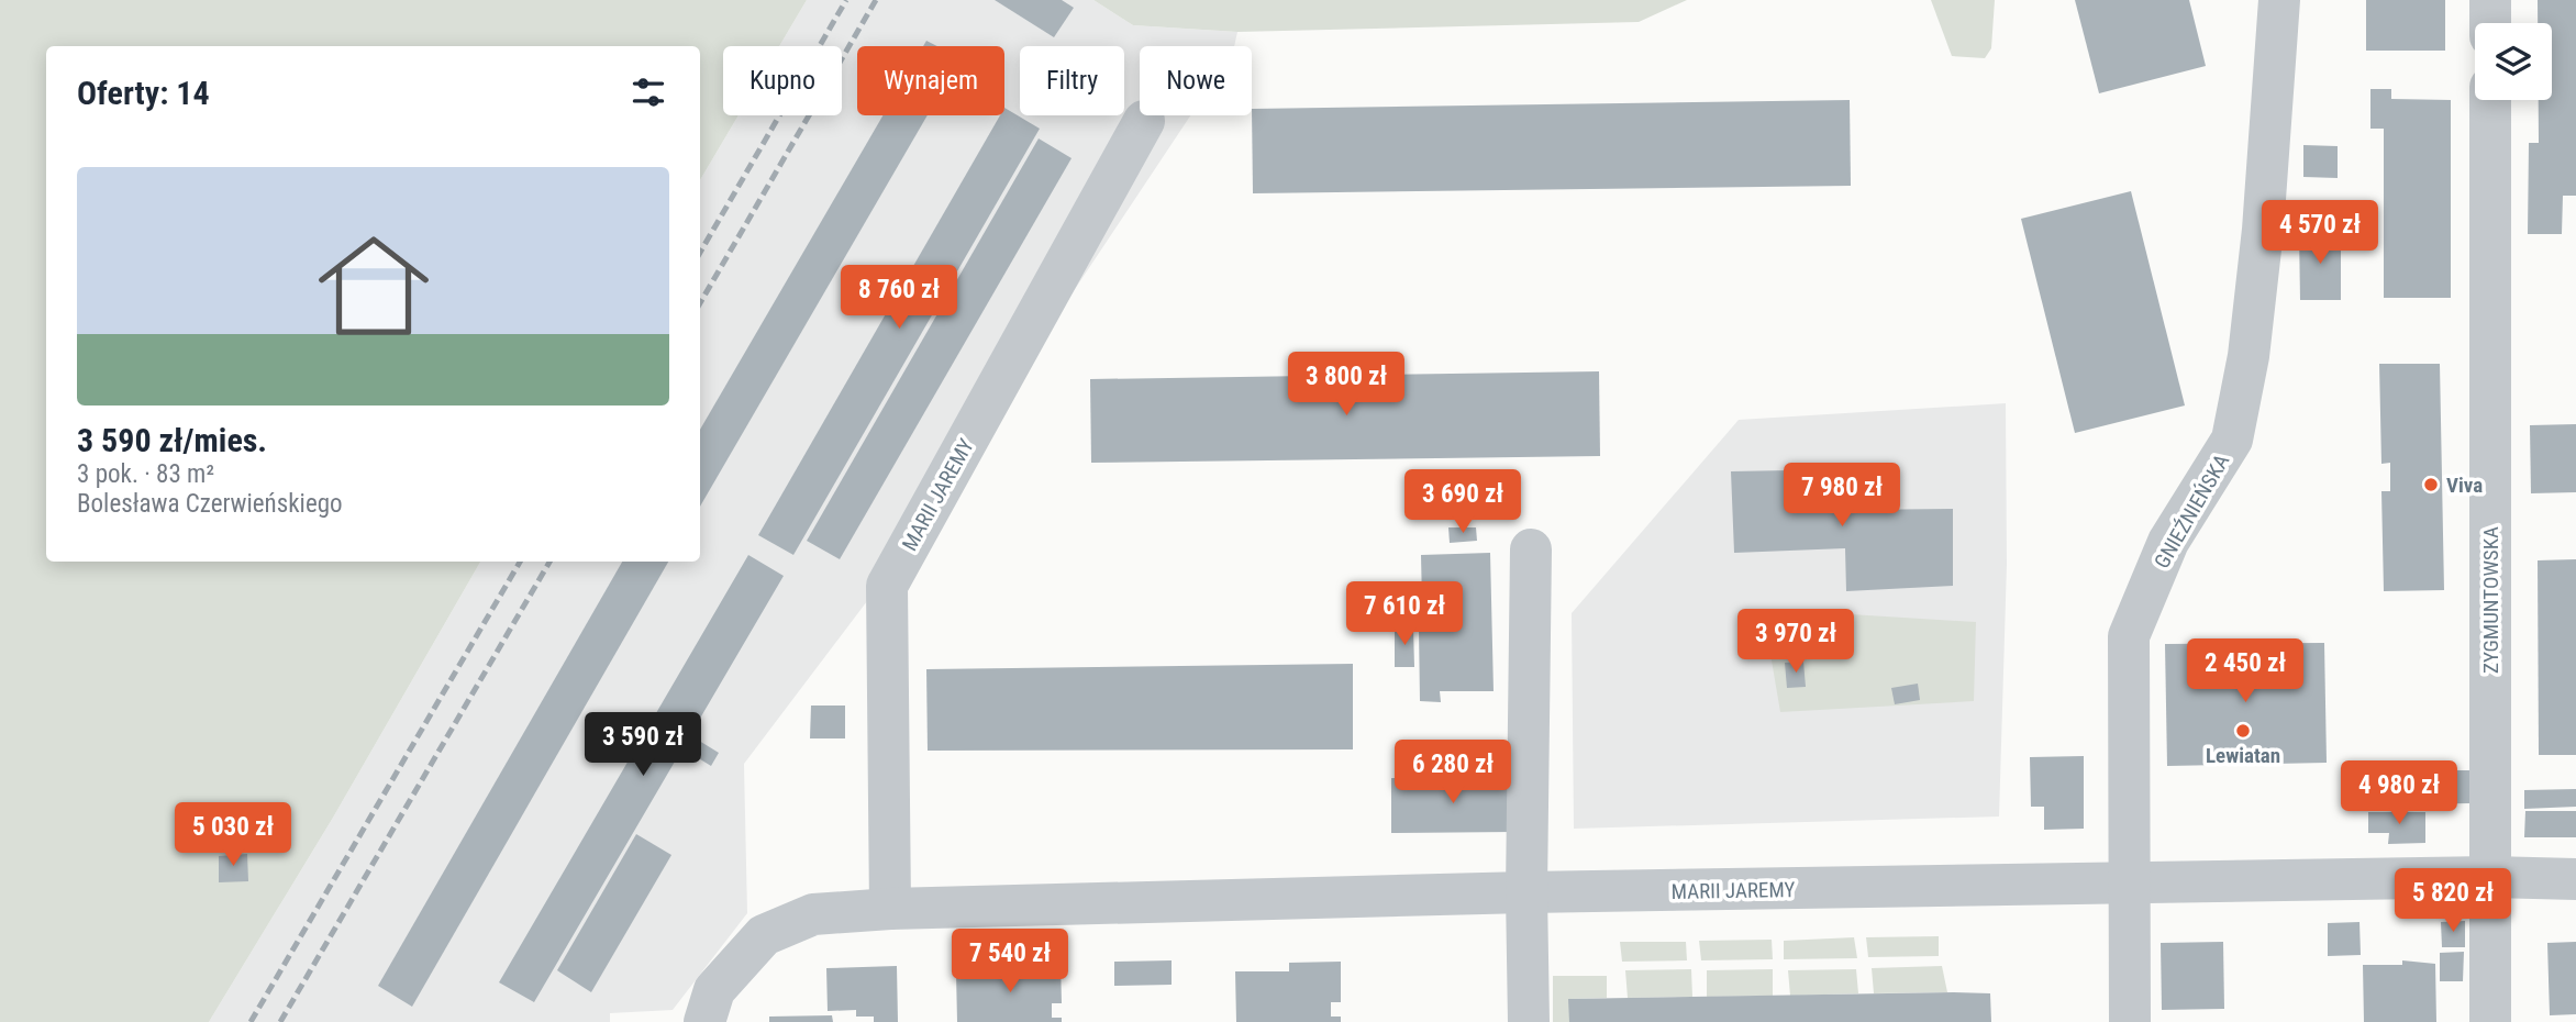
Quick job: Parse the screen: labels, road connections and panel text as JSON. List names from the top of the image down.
{
  "streets": {
    "street": ["MARII JAREMY", "GNIEŹNIEŃSKA", "ZYGMUNTOWSKA"]
  },
  "crossings": [
    ["MARII JAREMY", "GNIEŹNIEŃSKA"],
    ["MARII JAREMY", "ZYGMUNTOWSKA"]
  ],
  "places": ["Viva", "Lewiatan"],
  "page": {
    "chip": [
      "Kupno",
      "Wynajem",
      "Filtry",
      "Nowe"
    ],
    "heading": "Oferty: 14",
    "list": [
      {
        "name": "3 590 zł/mies.",
        "note": "3 pok. · 83 m² · Bolesława Czerwieńskiego"
      }
    ],
    "price": [
      "4 570 zł",
      "8 760 zł",
      "3 800 zł",
      "7 980 zł",
      "3 690 zł",
      "7 610 zł",
      "3 970 zł",
      "2 450 zł",
      "3 590 zł",
      "6 280 zł",
      "4 980 zł",
      "5 030 zł",
      "5 820 zł",
      "7 540 zł"
    ]
  }
}
